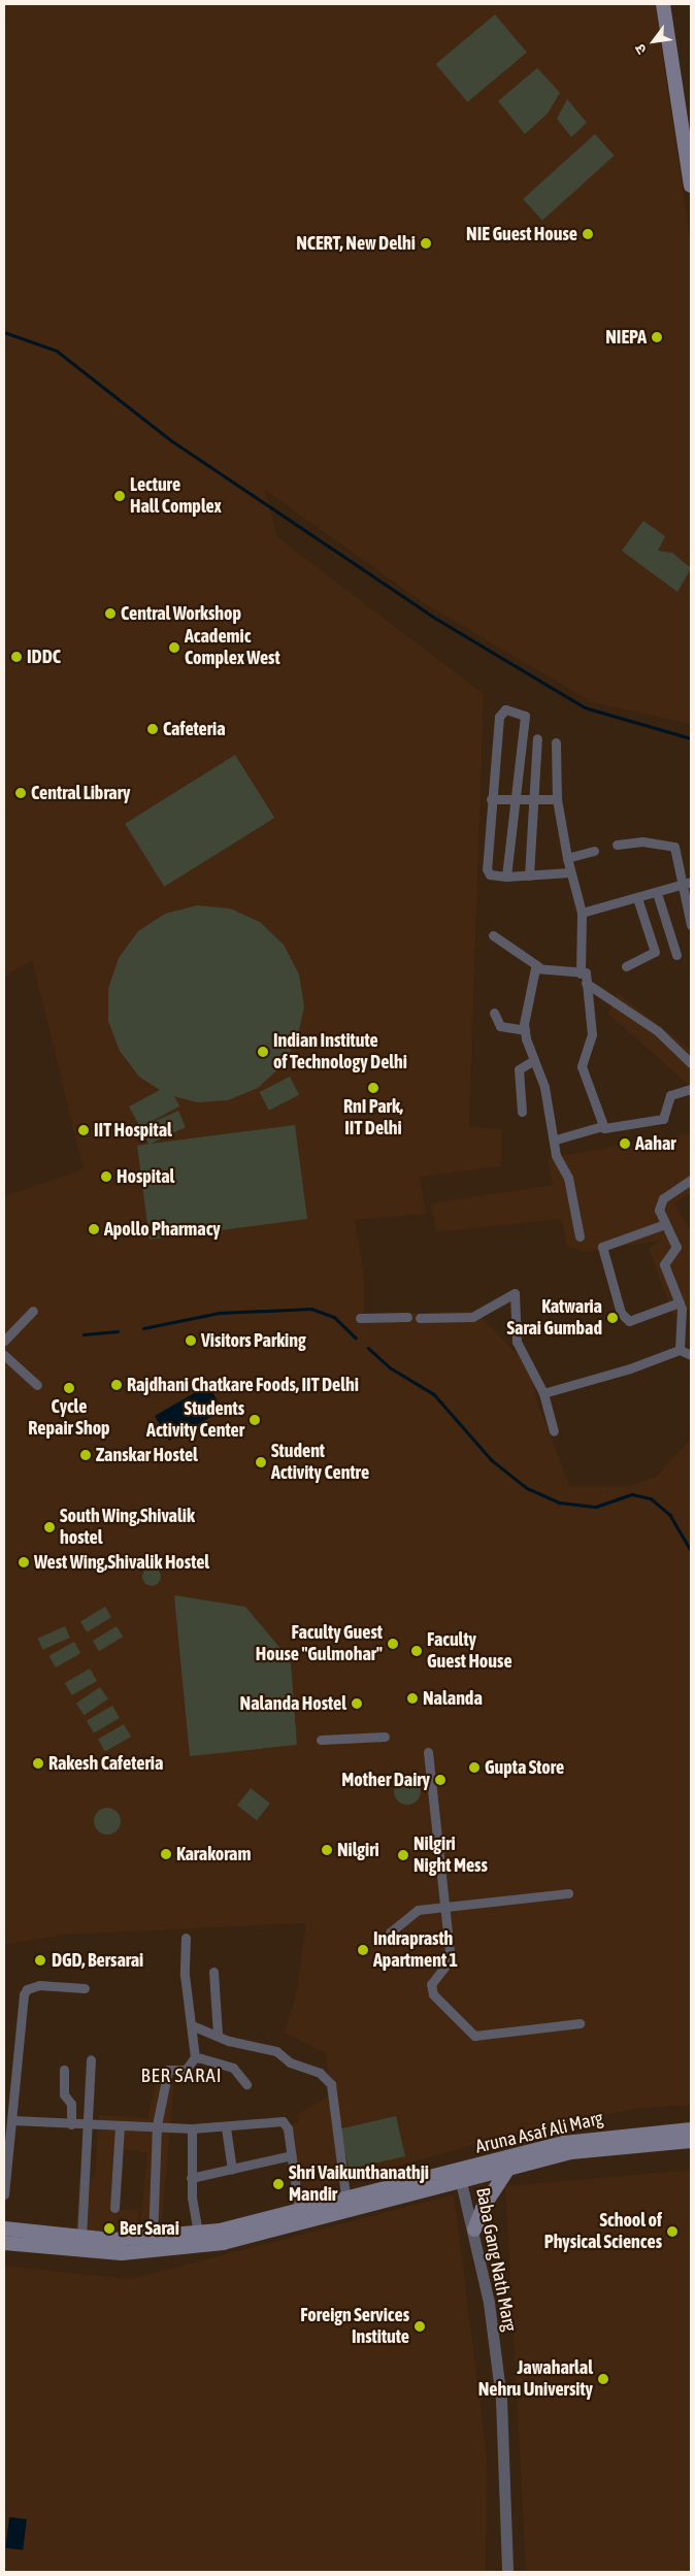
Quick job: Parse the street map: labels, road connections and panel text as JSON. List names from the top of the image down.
{
  "streets": {
    "main road": ["Aruna Asaf Ali Marg"],
    "street": ["Baba Gang Nath Marg"]
  },
  "crossings": [
    ["Aruna Asaf Ali Marg", "Baba Gang Nath Marg"]
  ],
  "districts": ["BER SARAI"],
  "places": [
    "NIE Guest House",
    "NCERT, New Delhi",
    "NIEPA",
    "Lecture Hall Complex",
    "Central Workshop",
    "Academic Complex West",
    "IDDC",
    "Cafeteria",
    "Central Library",
    "Indian Institute of Technology Delhi",
    "RnI Park, IIT Delhi",
    "IIT Hospital",
    "Aahar",
    "Hospital",
    "Apollo Pharmacy",
    "Katwaria Sarai Gumbad",
    "Visitors Parking",
    "Rajdhani Chatkare Foods, IIT Delhi",
    "Cycle Repair Shop",
    "Students Activity Center",
    "Zanskar Hostel",
    "Student Activity Centre",
    "South Wing,Shivalik hostel",
    "West Wing,Shivalik Hostel",
    "Faculty Guest House \"Gulmohar\"",
    "Faculty Guest House",
    "Nalanda",
    "Nalanda Hostel",
    "Rakesh Cafeteria",
    "Gupta Store",
    "Mother Dairy",
    "Nilgiri",
    "Karakoram",
    "Nilgiri Night Mess",
    "Indraprasth Apartment 1",
    "DGD, Bersarai",
    "Shri Vaikunthanathji Mandir",
    "Ber Sarai",
    "School of Physical Sciences",
    "Foreign Services Institute",
    "Jawaharlal Nehru University"
  ],
  "north": "bottom left"
}
